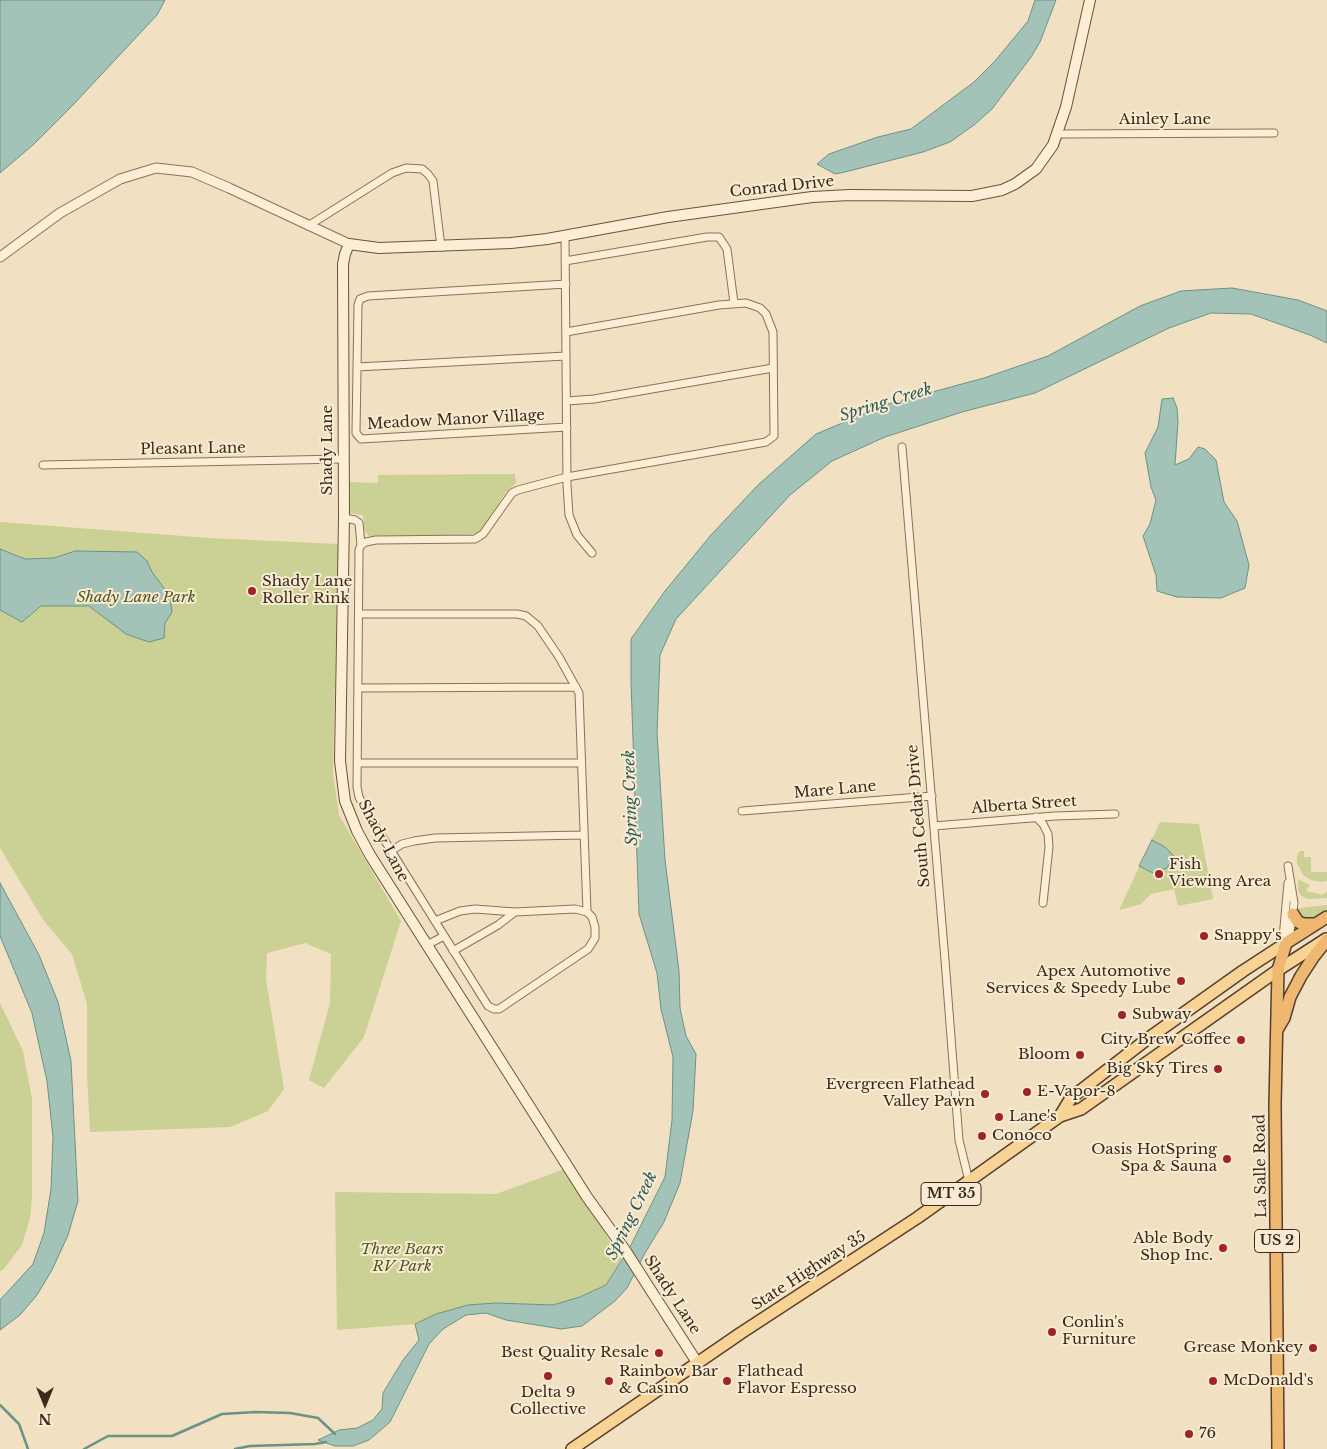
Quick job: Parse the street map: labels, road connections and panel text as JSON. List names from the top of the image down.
{
  "streets": {
    "highway": ["La Salle Road", "US 2"],
    "main road": [
      "Conrad Drive",
      "Shady Lane",
      "MT 35",
      "State Highway 35"
    ],
    "street": [
      "Ainley Lane",
      "Meadow Manor Village",
      "Pleasant Lane",
      "Mare Lane",
      "Alberta Street",
      "South Cedar Drive"
    ]
  },
  "crossings": [
    ["Ainley Lane", "Conrad Drive"],
    ["Conrad Drive", "Meadow Manor Village"],
    ["Conrad Drive", "Shady Lane"],
    ["Pleasant Lane", "Shady Lane"],
    ["Shady Lane", "State Highway 35"],
    ["Mare Lane", "South Cedar Drive"],
    ["Alberta Street", "South Cedar Drive"],
    ["South Cedar Drive", "State Highway 35"],
    ["La Salle Road", "US 2"],
    ["MT 35", "US 2"],
    ["MT 35", "State Highway 35"],
    ["US 2", "State Highway 35"]
  ],
  "water": ["Spring Creek"],
  "parks": ["Shady Lane Park", "Three Bears RV Park"],
  "places": [
    "Shady Lane Roller Rink",
    "Fish Viewing Area",
    "Snappy's",
    "Apex Automotive Services & Speedy Lube",
    "Subway",
    "City Brew Coffee",
    "Bloom",
    "Big Sky Tires",
    "E-Vapor-8",
    "Evergreen Flathead Valley Pawn",
    "Lane's",
    "Conoco",
    "Oasis HotSpring Spa & Sauna",
    "Able Body Shop Inc.",
    "Conlin's Furniture",
    "Grease Monkey",
    "Best Quality Resale",
    "Delta 9 Collective",
    "Rainbow Bar & Casino",
    "Flathead Flavor Espresso",
    "McDonald's",
    "76"
  ],
  "north": "bottom"
}
